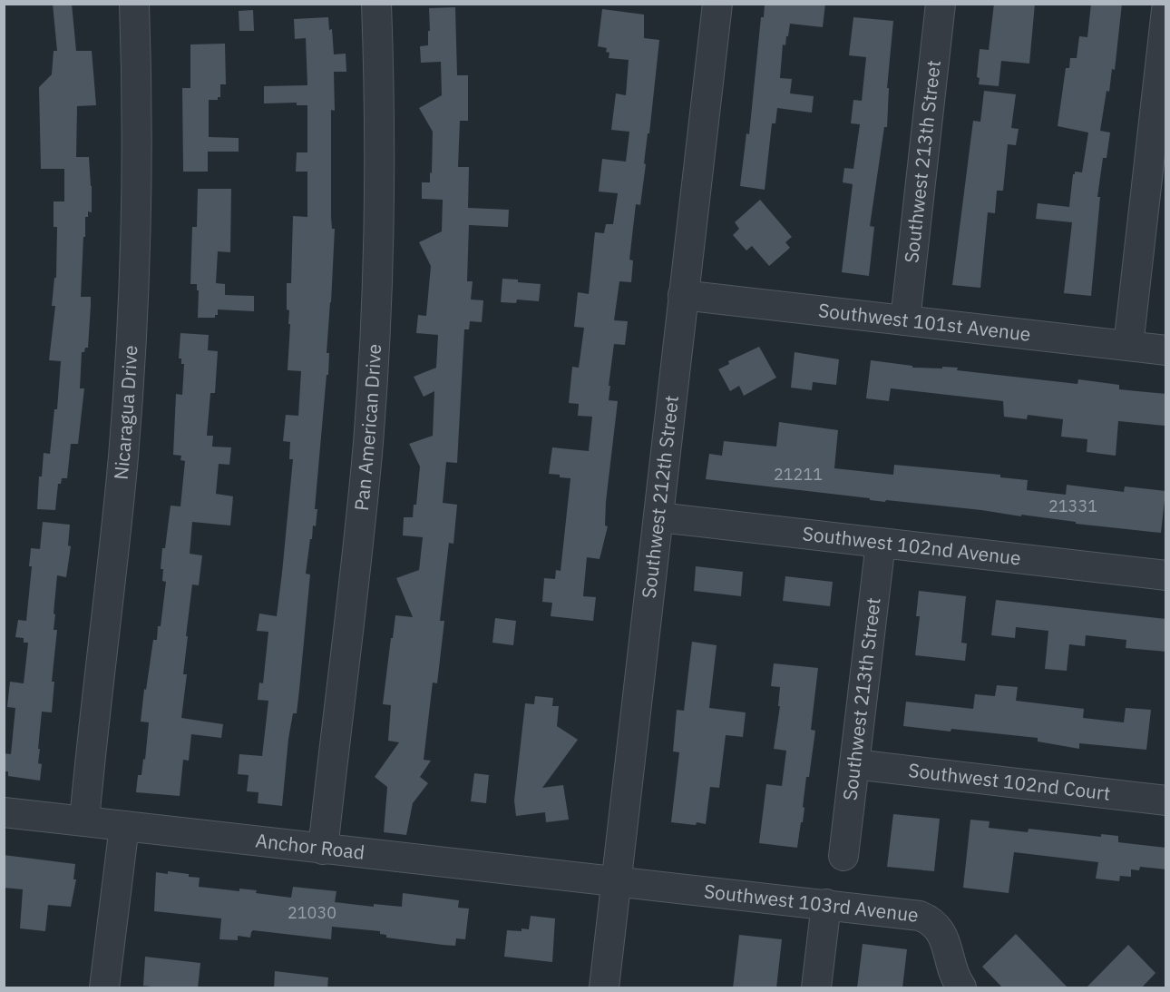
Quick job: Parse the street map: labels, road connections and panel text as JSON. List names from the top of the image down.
{
  "streets": {
    "street": [
      "Southwest 213th Street",
      "Southwest 101st Avenue",
      "Nicaragua Drive",
      "Pan American Drive",
      "Southwest 212th Street",
      "Southwest 102nd Avenue",
      "Southwest 102nd Court",
      "Anchor Road",
      "Southwest 103rd Avenue"
    ]
  },
  "crossings": [
    ["Southwest 213th Street", "Southwest 101st Avenue"],
    ["Southwest 213th Street", "Southwest 102nd Avenue"],
    ["Southwest 213th Street", "Southwest 102nd Court"],
    ["Southwest 101st Avenue", "Southwest 212th Street"],
    ["Nicaragua Drive", "Anchor Road"],
    ["Pan American Drive", "Anchor Road"],
    ["Southwest 212th Street", "Southwest 102nd Avenue"],
    ["Southwest 212th Street", "Anchor Road"],
    ["Southwest 212th Street", "Southwest 103rd Avenue"],
    ["Anchor Road", "Southwest 103rd Avenue"]
  ],
  "house_numbers": ["21211", "21331", "21030"]
}
